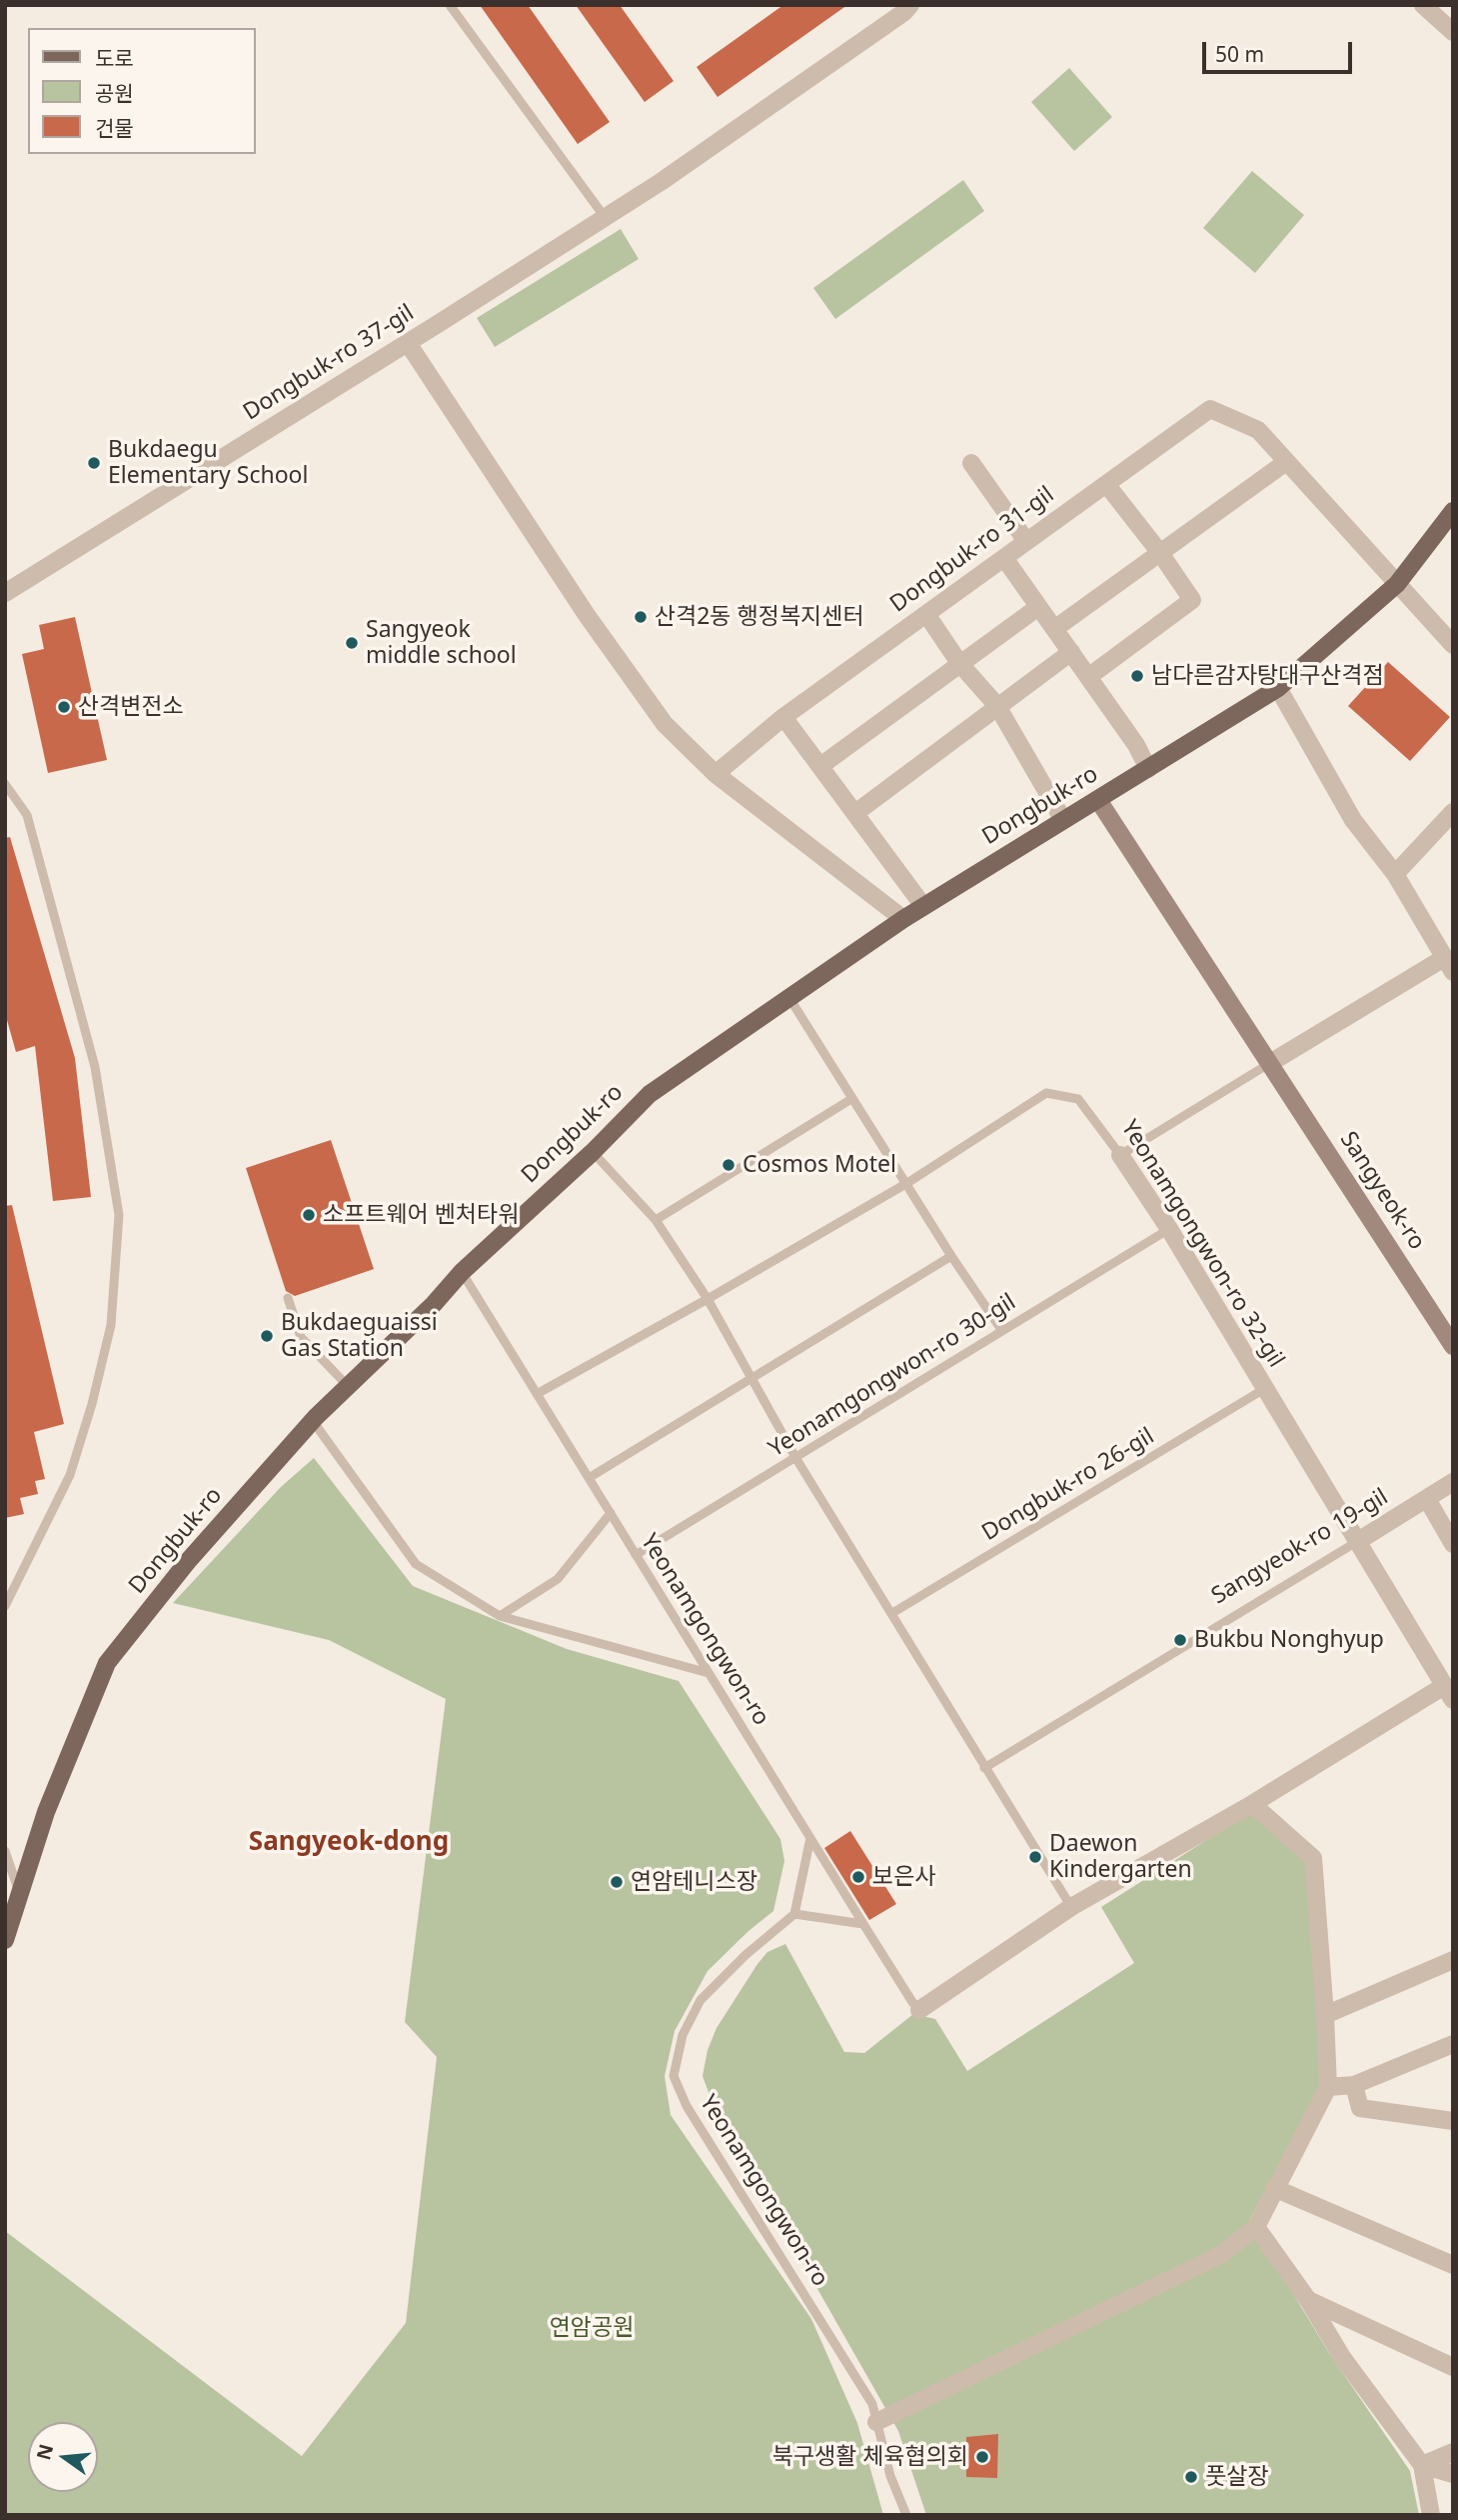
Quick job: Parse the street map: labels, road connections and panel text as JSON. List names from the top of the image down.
{
  "streets": {
    "main road": ["Dongbuk-ro"],
    "street": [
      "Dongbuk-ro 37-gil",
      "Dongbuk-ro 31-gil",
      "Sangyeok-ro",
      "Yeonamgongwon-ro 32-gil",
      "Sangyeok-ro 19-gil"
    ],
    "lane": ["Yeonamgongwon-ro 30-gil", "Dongbuk-ro 26-gil", "Yeonamgongwon-ro"]
  },
  "crossings": [
    ["Dongbuk-ro 31-gil", "Dongbuk-ro"],
    ["Dongbuk-ro", "Sangyeok-ro"],
    ["Dongbuk-ro", "Yeonamgongwon-ro"],
    ["Yeonamgongwon-ro 32-gil", "Yeonamgongwon-ro 30-gil"],
    ["Yeonamgongwon-ro 32-gil", "Dongbuk-ro 26-gil"],
    ["Yeonamgongwon-ro 32-gil", "Sangyeok-ro 19-gil"],
    ["Yeonamgongwon-ro 32-gil", "Yeonamgongwon-ro"],
    ["Yeonamgongwon-ro 30-gil", "Yeonamgongwon-ro"]
  ],
  "districts": ["Sangyeok-dong"],
  "parks": ["연암공원"],
  "places": [
    "Bukdaegu Elementary School",
    "산격2동 행정복지센터",
    "Sangyeok middle school",
    "남다른감자탕대구산격점",
    "산격변전소",
    "Cosmos Motel",
    "소프트웨어 벤처타워",
    "Bukdaeguaissi Gas Station",
    "Bukbu Nonghyup",
    "Daewon Kindergarten",
    "보은사",
    "연암테니스장",
    "북구생활 체육협의회",
    "풋살장"
  ],
  "legend": ["도로", "공원", "건물"],
  "scale_bar": "50 m",
  "north": "left"
}
